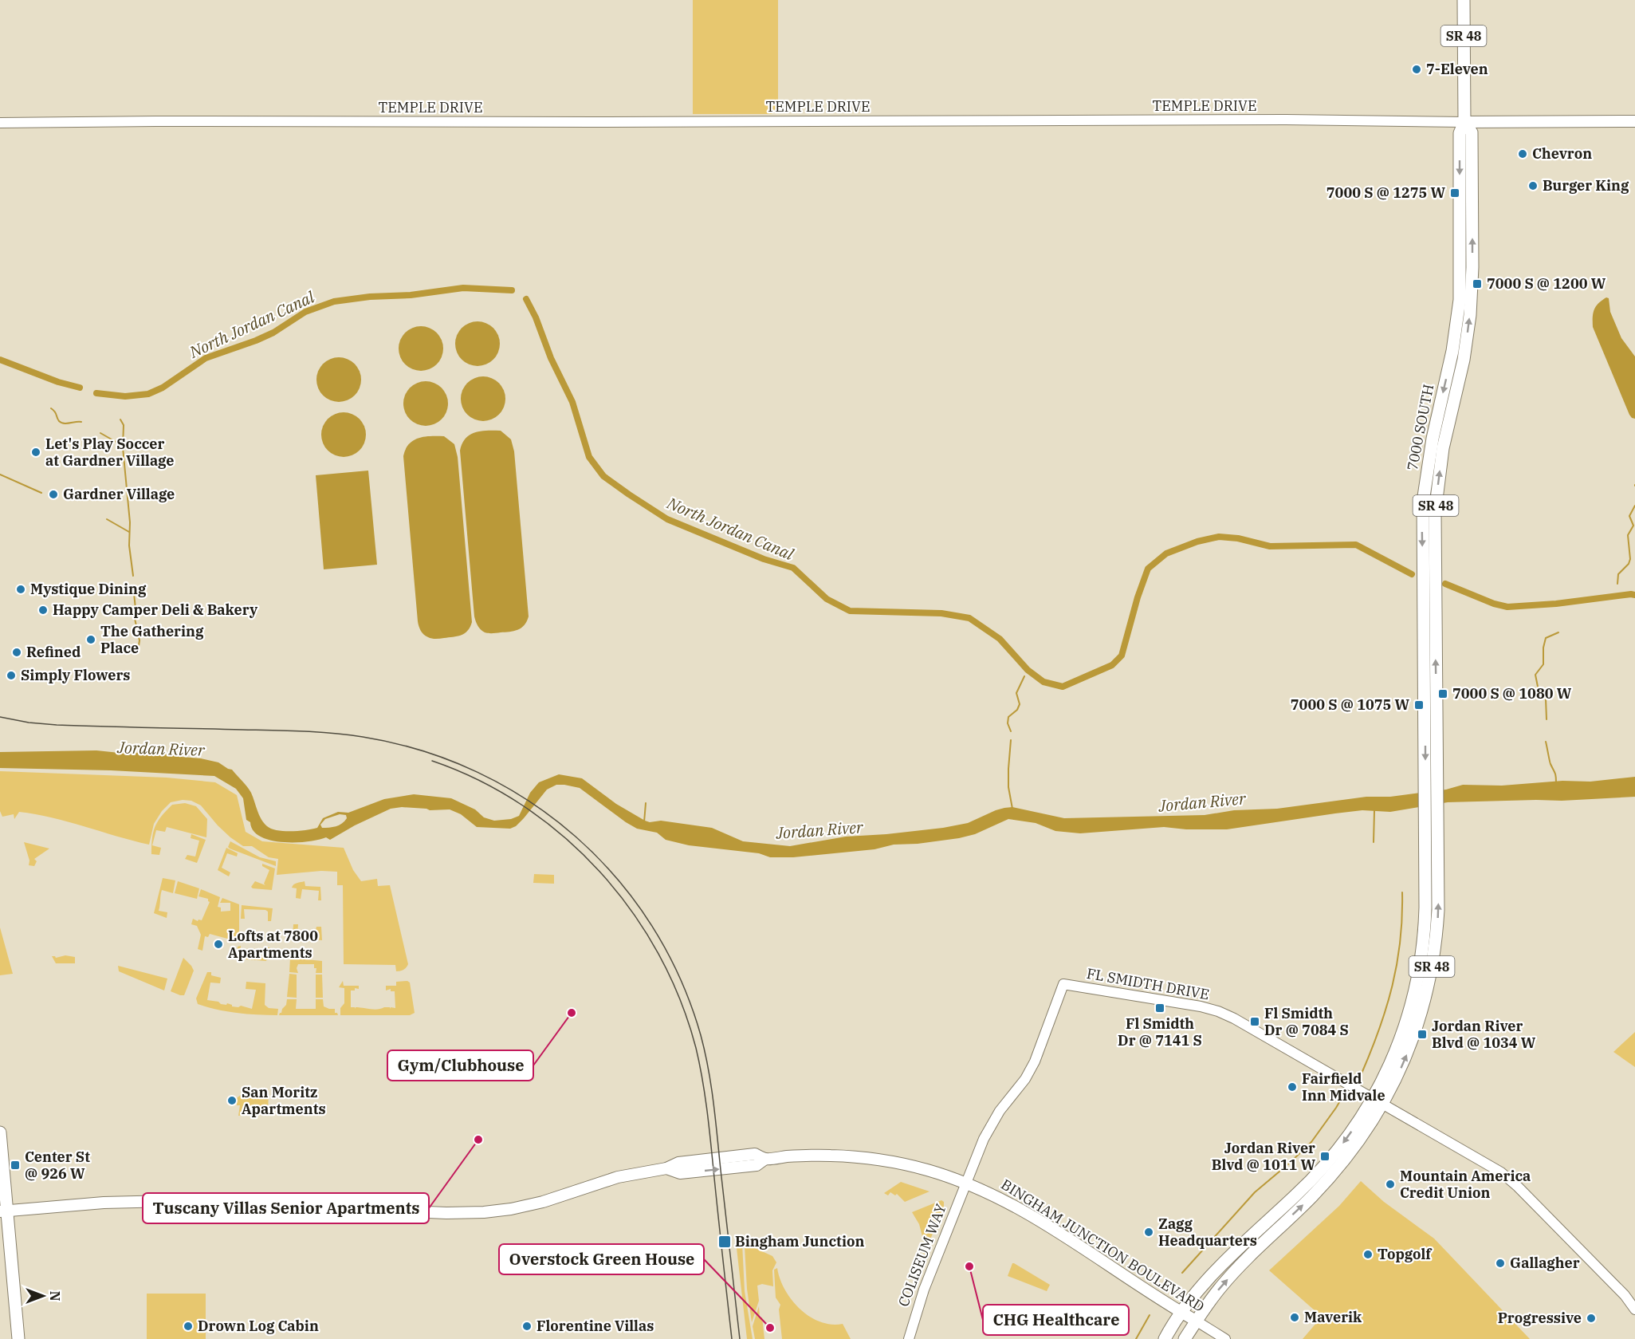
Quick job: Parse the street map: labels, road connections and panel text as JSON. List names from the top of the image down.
{
  "streets": {
    "main road": [
      "SR 48",
      "TEMPLE DRIVE",
      "7000 SOUTH",
      "BINGHAM JUNCTION BOULEVARD"
    ],
    "street": ["FL SMIDTH DRIVE", "COLISEUM WAY"]
  },
  "crossings": [
    ["SR 48", "7000 SOUTH"],
    ["SR 48", "FL SMIDTH DRIVE"],
    ["SR 48", "BINGHAM JUNCTION BOULEVARD"],
    ["TEMPLE DRIVE", "7000 SOUTH"],
    ["FL SMIDTH DRIVE", "COLISEUM WAY"],
    ["BINGHAM JUNCTION BOULEVARD", "COLISEUM WAY"]
  ],
  "water": ["North Jordan Canal", "Jordan River"],
  "places": {
    "other": [
      "7-Eleven",
      "Chevron",
      "Burger King",
      "Let's Play Soccer at Gardner Village",
      "Gardner Village",
      "Mystique Dining",
      "Happy Camper Deli & Bakery",
      "The Gathering Place",
      "Refined",
      "Simply Flowers",
      "Lofts at 7800 Apartments",
      "Gym/Clubhouse",
      "Fairfield Inn Midvale",
      "San Moritz Apartments",
      "Tuscany Villas Senior Apartments",
      "Mountain America Credit Union",
      "Zagg Headquarters",
      "Topgolf",
      "Gallagher",
      "CHG Healthcare",
      "Maverik",
      "Progressive",
      "Drown Log Cabin",
      "Florentine Villas",
      "Overstock Green House"
    ],
    "transit": [
      "7000 S @ 1275 W",
      "7000 S @ 1200 W",
      "7000 S @ 1080 W",
      "7000 S @ 1075 W",
      "Fl Smidth Dr @ 7141 S",
      "Fl Smidth Dr @ 7084 S",
      "Jordan River Blvd @ 1034 W",
      "Jordan River Blvd @ 1011 W",
      "Center St @ 926 W",
      "Bingham Junction"
    ]
  },
  "north": "right"
}
